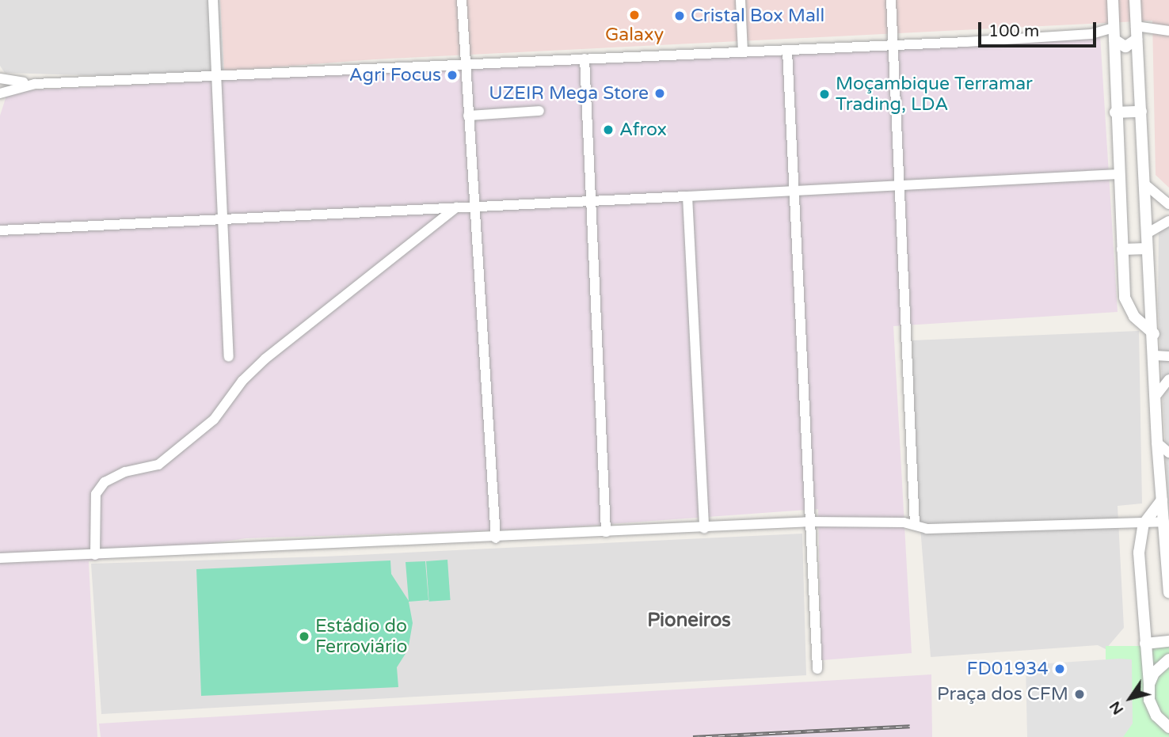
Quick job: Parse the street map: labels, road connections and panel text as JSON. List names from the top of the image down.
{
  "districts": ["Pioneiros"],
  "places": [
    "Galaxy",
    "Cristal Box Mall",
    "Agri Focus",
    "UZEIR Mega Store",
    "Moçambique Terramar Trading, LDA",
    "Afrox",
    "Estádio do Ferroviário",
    "FD01934",
    "Praça dos CFM"
  ],
  "scale_bar": "100 m",
  "north": "bottom left"
}
